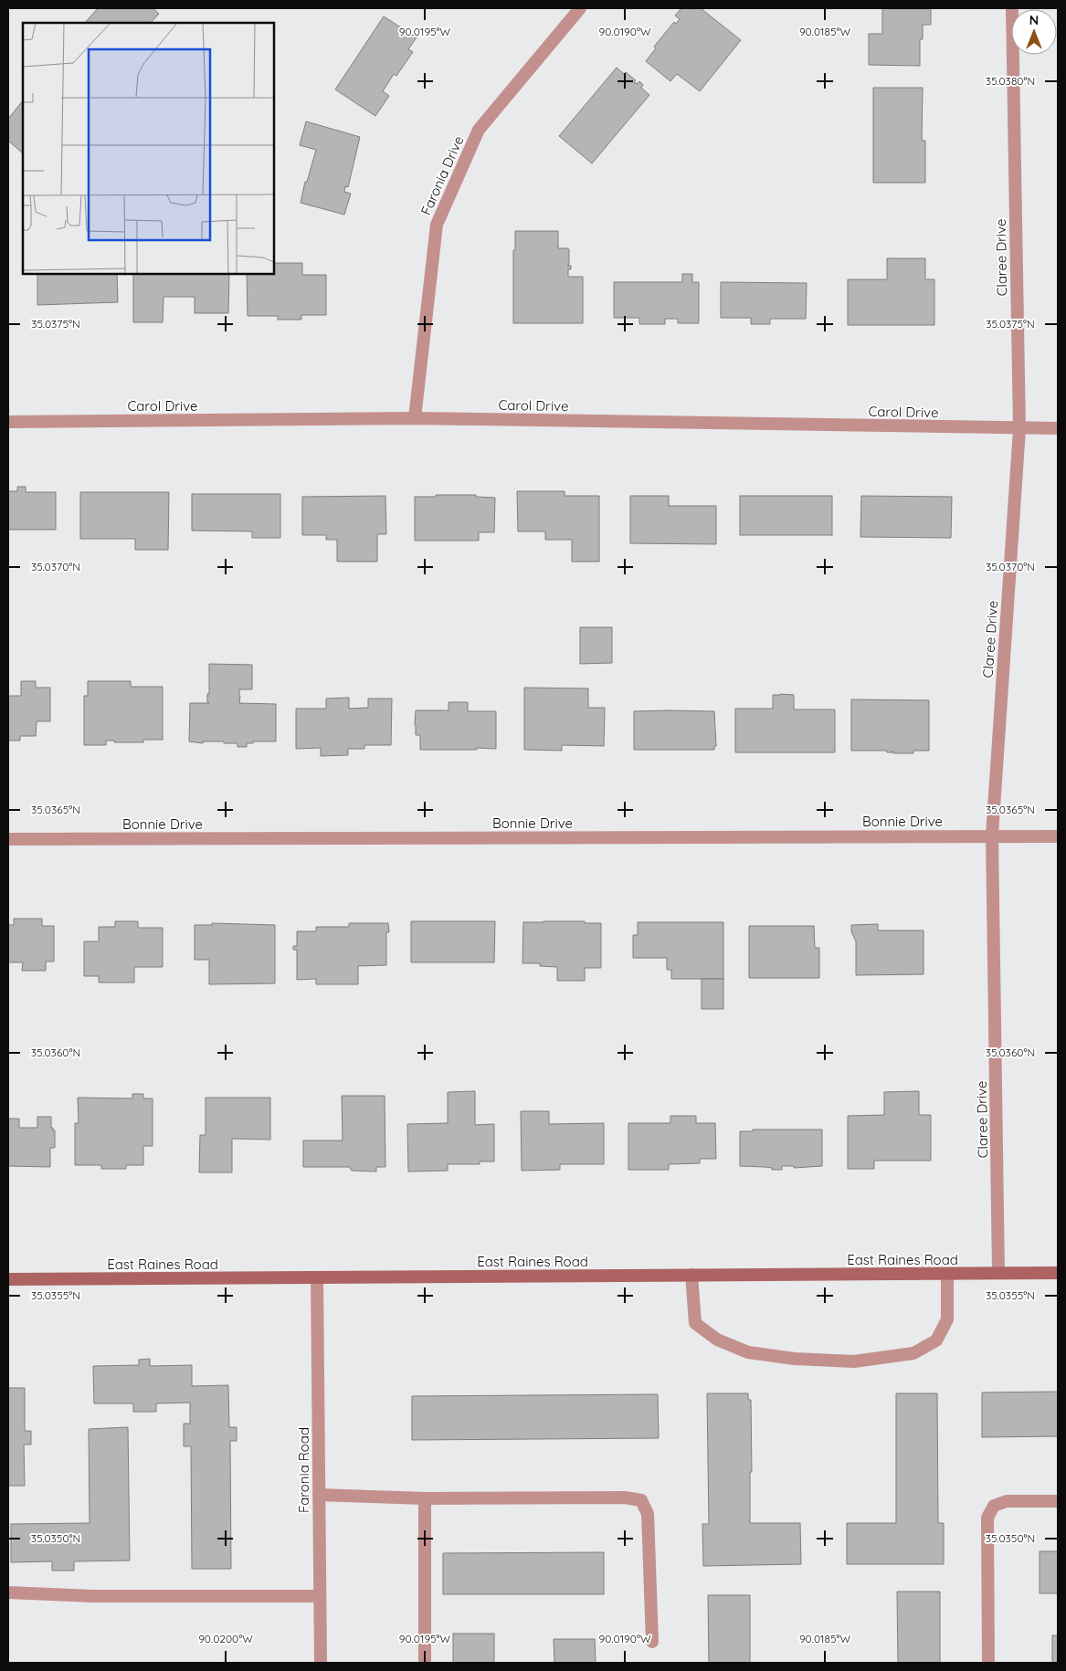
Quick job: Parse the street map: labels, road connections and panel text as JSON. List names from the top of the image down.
{
  "streets": {
    "main road": ["East Raines Road"],
    "street": [
      "Faronia Drive",
      "Claree Drive",
      "Carol Drive",
      "Bonnie Drive",
      "Faronia Road"
    ]
  },
  "crossings": [
    ["Faronia Drive", "Carol Drive"],
    ["Claree Drive", "Carol Drive"],
    ["Claree Drive", "Bonnie Drive"],
    ["Claree Drive", "East Raines Road"],
    ["East Raines Road", "Faronia Road"]
  ],
  "north": "top",
  "coordinates": [
    "90.0195°W",
    "90.0190°W",
    "90.0185°W",
    "35.0380°N",
    "35.0375°N",
    "35.0370°N",
    "35.0365°N",
    "35.0360°N",
    "35.0355°N",
    "35.0350°N",
    "90.0200°W"
  ]
}
